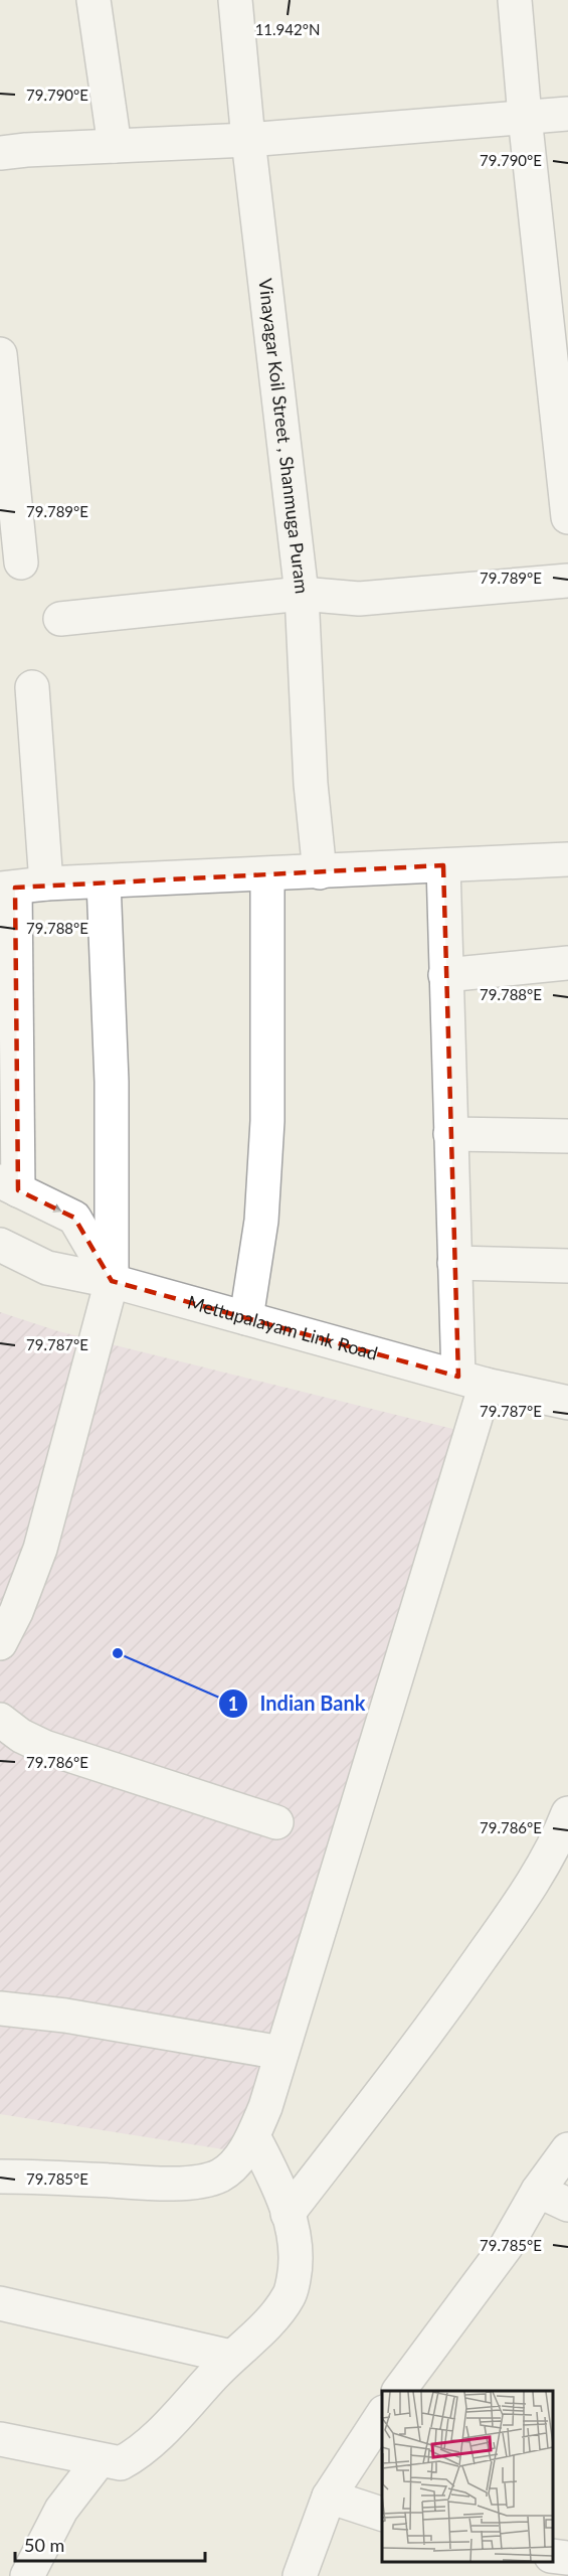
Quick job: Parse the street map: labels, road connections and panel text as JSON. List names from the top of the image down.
{
  "streets": {
    "street": ["Vinayagar Koil Street , Shanmuga Puram", "Mettupalayam Link Road"]
  },
  "places": ["Indian Bank"],
  "scale_bar": "50 m",
  "coordinates": [
    "11.942°N",
    "79.790°E",
    "79.789°E",
    "79.788°E",
    "79.787°E",
    "79.786°E",
    "79.785°E"
  ]
}
